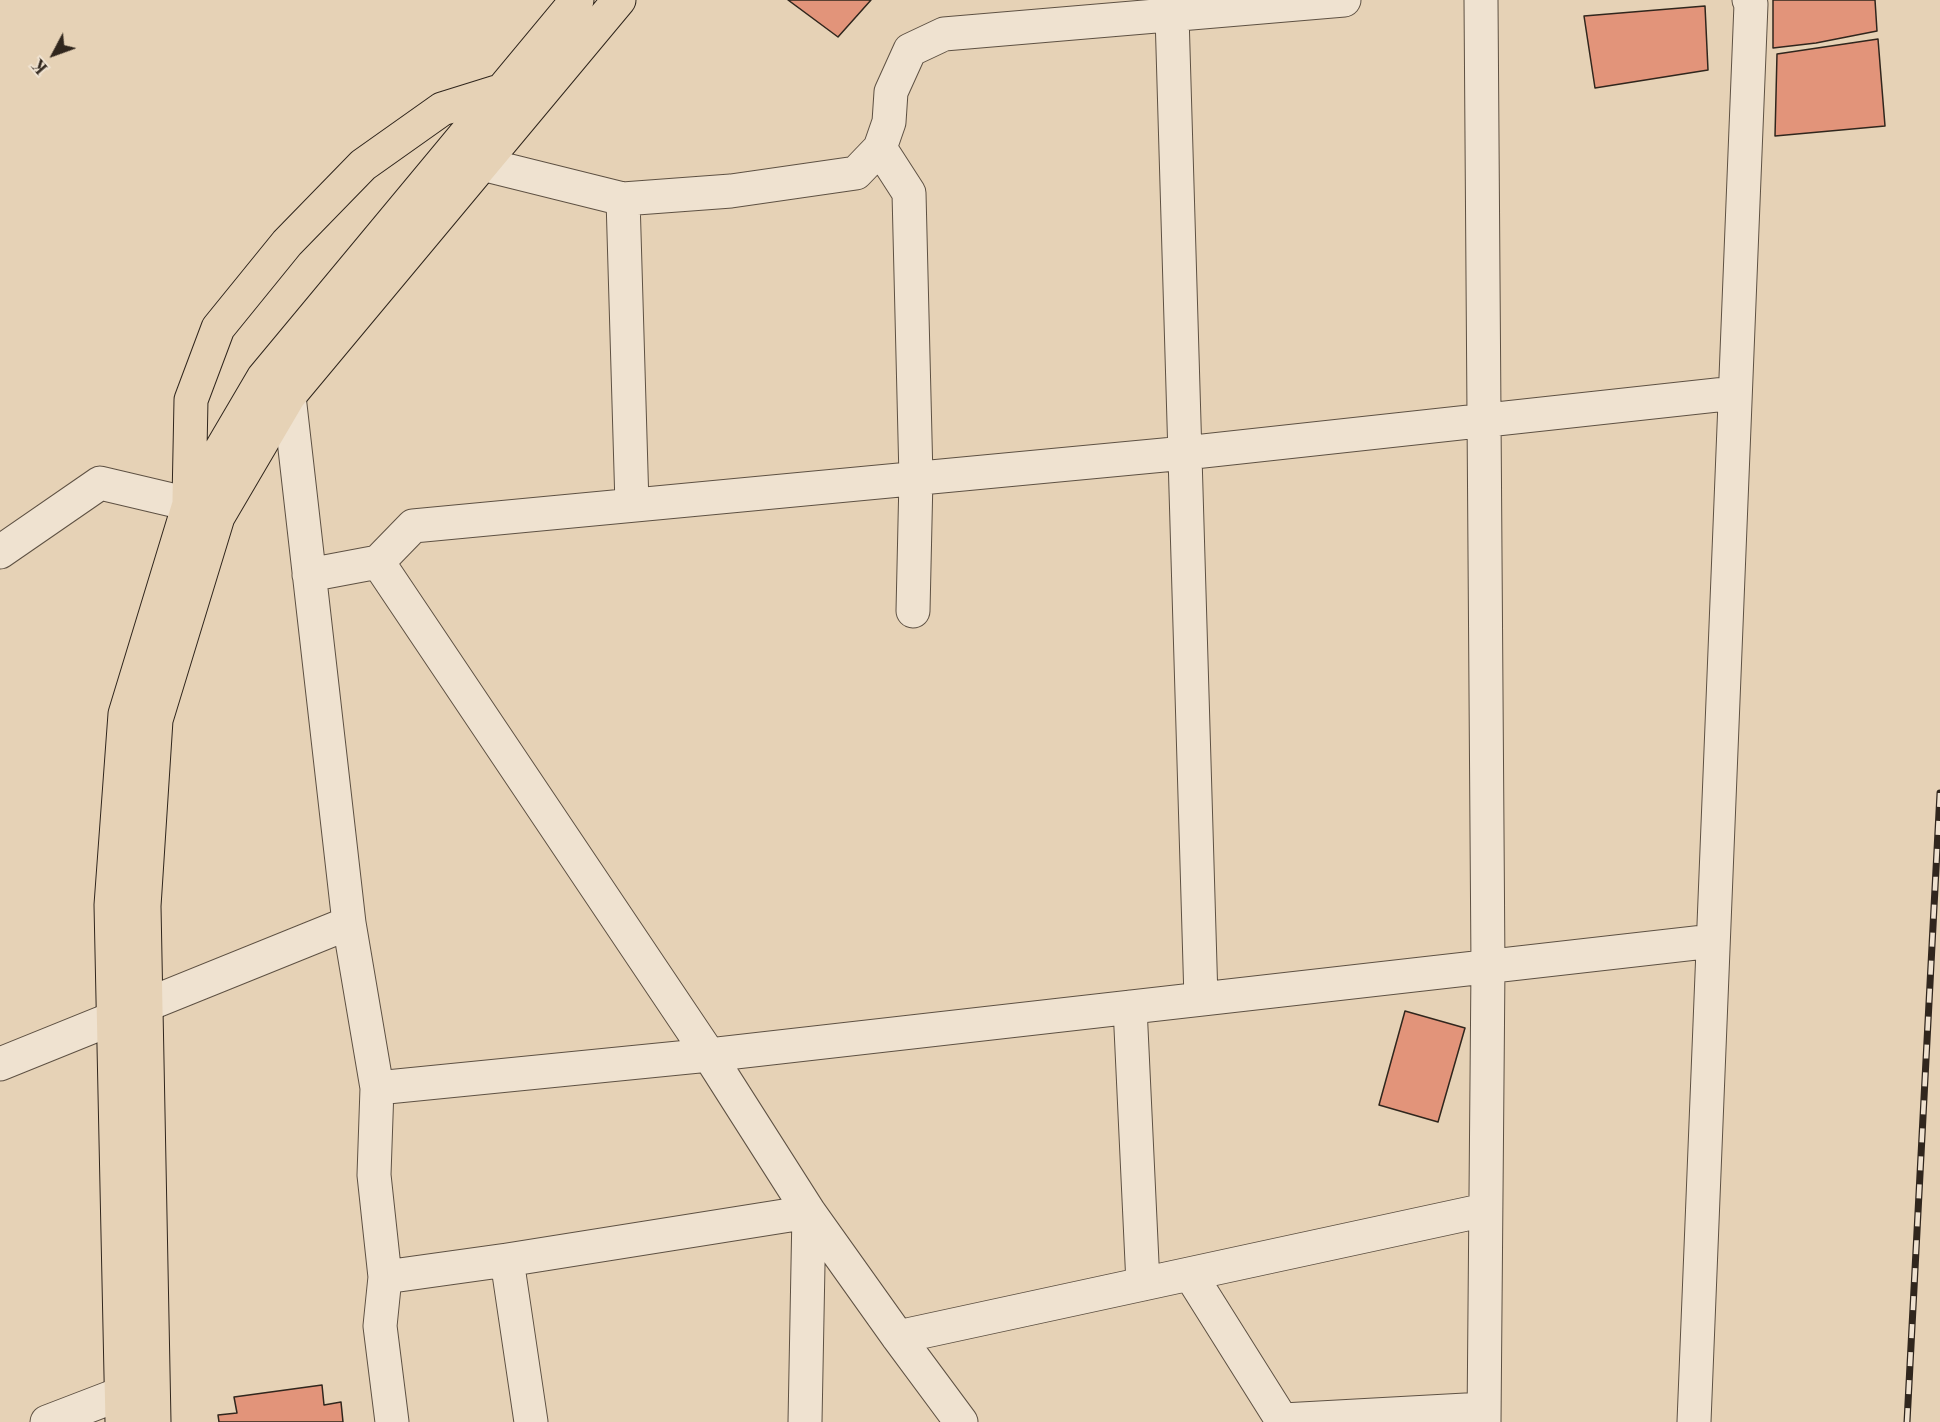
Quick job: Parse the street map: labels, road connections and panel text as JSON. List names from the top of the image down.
{
  "north": "bottom left"
}
